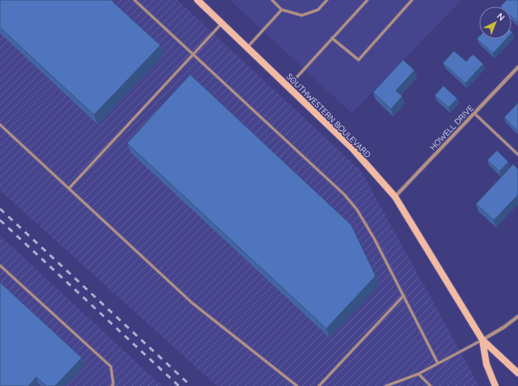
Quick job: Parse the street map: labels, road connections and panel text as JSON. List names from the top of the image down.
{
  "streets": {
    "street": ["SOUTHWESTERN BOULEVARD", "HOWELL DRIVE"]
  },
  "crossings": [
    ["SOUTHWESTERN BOULEVARD", "HOWELL DRIVE"]
  ],
  "north": "top right"
}
